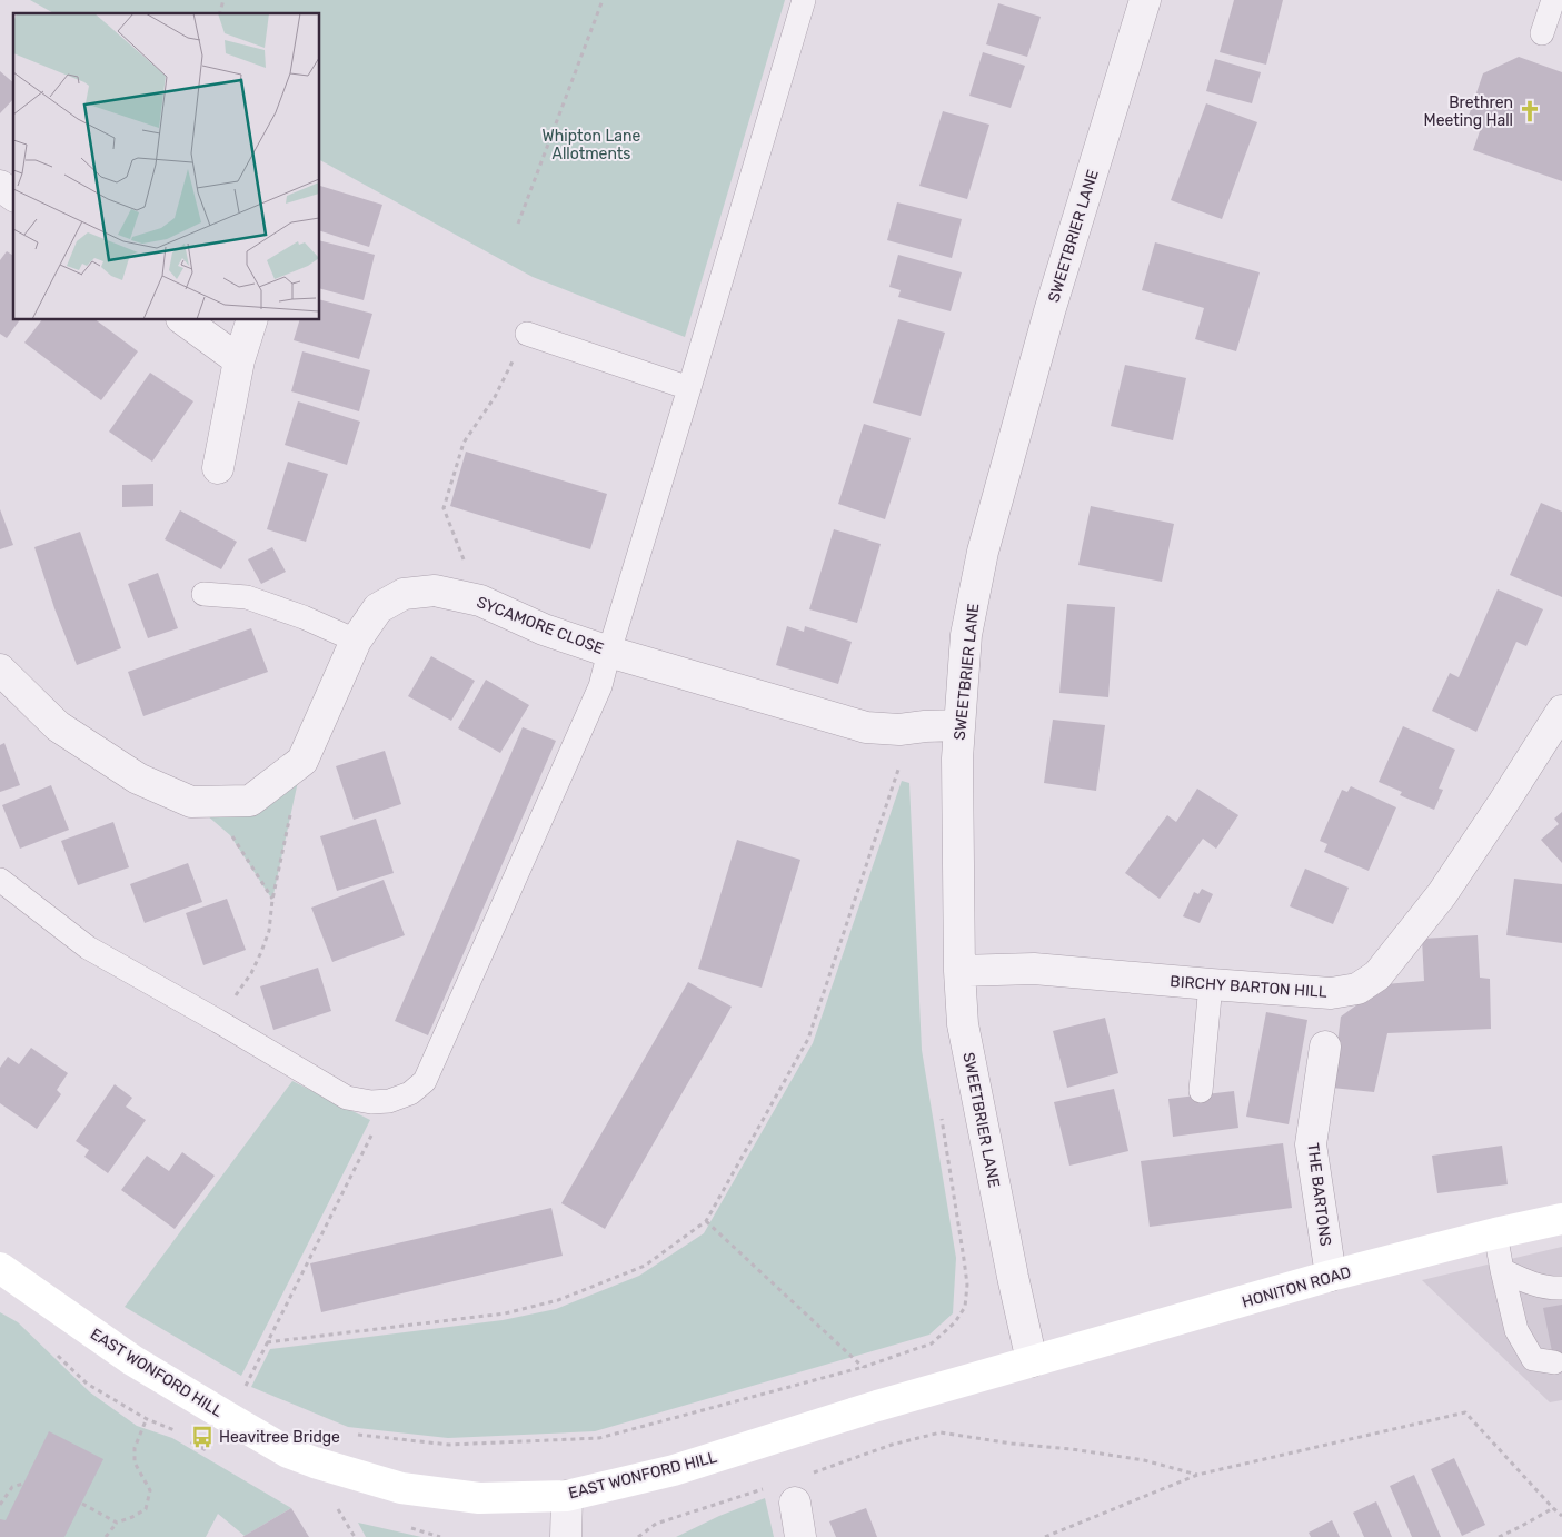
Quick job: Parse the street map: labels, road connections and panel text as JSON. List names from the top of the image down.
{
  "streets": {
    "main road": ["HONITON ROAD", "EAST WONFORD HILL"],
    "street": [
      "SWEETBRIER LANE",
      "SYCAMORE CLOSE",
      "BIRCHY BARTON HILL",
      "THE BARTONS"
    ]
  },
  "crossings": [
    ["SWEETBRIER LANE", "SYCAMORE CLOSE"],
    ["SWEETBRIER LANE", "BIRCHY BARTON HILL"],
    ["SWEETBRIER LANE", "HONITON ROAD"],
    ["SWEETBRIER LANE", "EAST WONFORD HILL"],
    ["THE BARTONS", "HONITON ROAD"],
    ["HONITON ROAD", "EAST WONFORD HILL"]
  ],
  "parks": ["Whipton Lane Allotments"],
  "places": {
    "church": ["Brethren Meeting Hall"],
    "bus stop": ["Heavitree Bridge"]
  }
}
